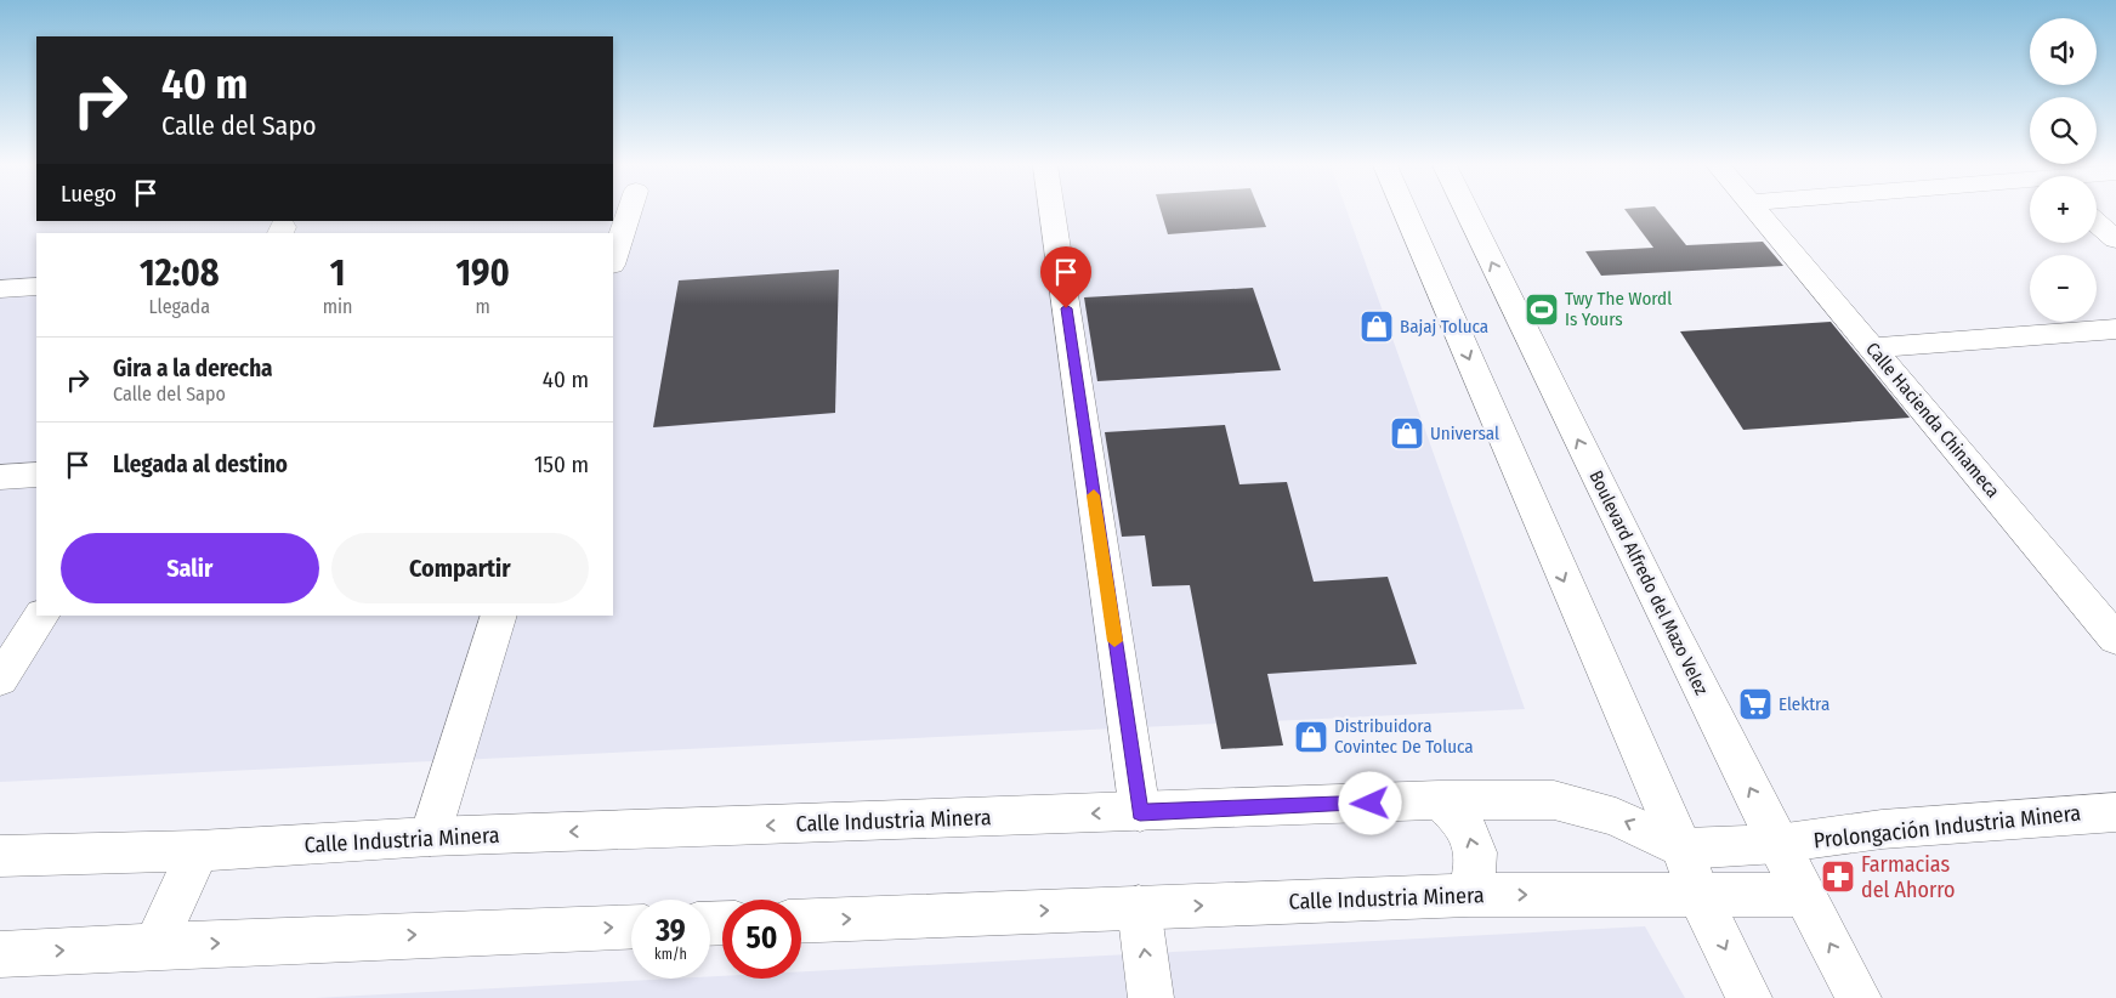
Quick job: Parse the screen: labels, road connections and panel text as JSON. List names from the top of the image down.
{
  "streets": {
    "main road": [
      "Calle Hacienda Chinameca",
      "Boulevard Alfredo del Mazo Velez",
      "Calle Industria Minera",
      "Prolongación Industria Minera"
    ]
  },
  "crossings": [
    ["Boulevard Alfredo del Mazo Velez", "Calle Industria Minera"],
    ["Boulevard Alfredo del Mazo Velez", "Prolongación Industria Minera"],
    ["Calle Industria Minera", "Prolongación Industria Minera"]
  ],
  "places": {
    "sports": ["Twy The Wordl Is Yours"],
    "shop": ["Bajaj Toluca", "Universal", "Distribuidora Covintec De Toluca"],
    "supermarket": ["Elektra"],
    "pharmacy": ["Farmacias del Ahorro"]
  },
  "page": {
    "map_buttons": ["+", "−"],
    "turn": ["40 m", "Calle del Sapo"],
    "then": "Luego",
    "eta": [
      "12:08",
      "Llegada",
      "1",
      "min",
      "190",
      "m"
    ],
    "list": [
      {
        "name": "Gira a la derecha",
        "note": "Calle del Sapo",
        "value": "40 m"
      },
      {
        "name": "Llegada al destino",
        "value": "150 m"
      }
    ],
    "buttons": ["Salir", "Compartir"],
    "speed": "39 km/h",
    "limit": "50"
  }
}
